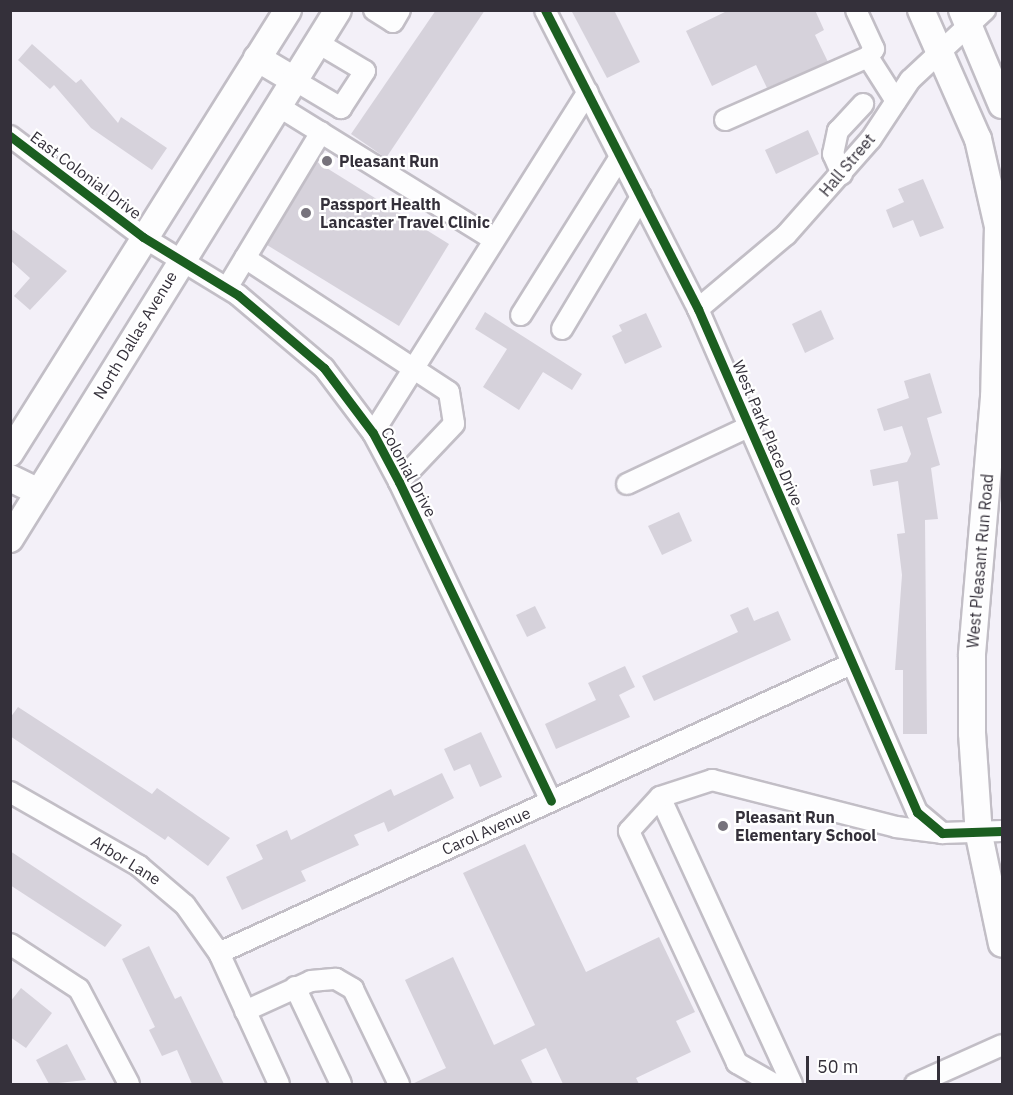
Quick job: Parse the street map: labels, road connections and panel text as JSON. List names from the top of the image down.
{
  "streets": {
    "main road": ["North Dallas Avenue", "West Pleasant Run Road"],
    "street": [
      "Hall Street",
      "East Colonial Drive",
      "West Park Place Drive",
      "Colonial Drive",
      "Carol Avenue",
      "Arbor Lane"
    ]
  },
  "crossings": [
    ["Hall Street", "West Park Place Drive"],
    ["Hall Street", "West Pleasant Run Road"],
    ["East Colonial Drive", "Colonial Drive"],
    ["North Dallas Avenue", "Colonial Drive"],
    ["West Park Place Drive", "Carol Avenue"],
    ["Colonial Drive", "Carol Avenue"],
    ["Carol Avenue", "Arbor Lane"]
  ],
  "places": ["Pleasant Run", "Passport Health Lancaster Travel Clinic", "Pleasant Run Elementary School"],
  "scale_bar": "50 m"
}
